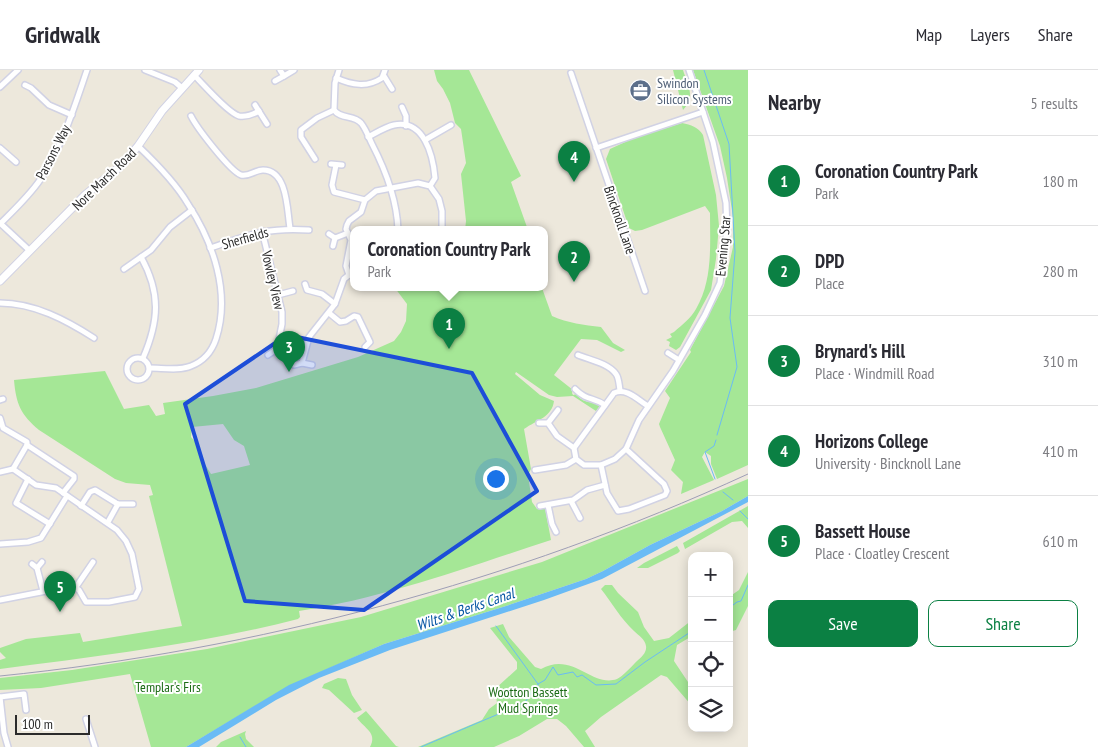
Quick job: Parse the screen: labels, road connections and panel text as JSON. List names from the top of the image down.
{
  "streets": {
    "street": [
      "Parsons Way",
      "Nore Marsh Road",
      "Bincknoll Lane",
      "Sherfields",
      "Evening Star",
      "Vowley View"
    ]
  },
  "crossings": [
    ["Sherfields", "Vowley View"]
  ],
  "water": ["Wilts & Berks Canal"],
  "parks": ["Templar's Firs", "Wootton Bassett Mud Springs"],
  "places": {
    "office": ["Swindon Silicon Systems"]
  },
  "scale_bar": "100 m",
  "page": {
    "header": "Gridwalk",
    "nav": ["Map", "Layers", "Share"],
    "heading": ["Nearby", "5 results"],
    "list": [
      {
        "mark": "1",
        "name": "Coronation Country Park",
        "note": "Park",
        "value": "180 m"
      },
      {
        "mark": "2",
        "name": "DPD",
        "note": "Place",
        "value": "280 m"
      },
      {
        "mark": "3",
        "name": "Brynard's Hill",
        "note": "Place · Windmill Road",
        "value": "310 m"
      },
      {
        "mark": "4",
        "name": "Horizons College",
        "note": "University · Bincknoll Lane",
        "value": "410 m"
      },
      {
        "mark": "5",
        "name": "Bassett House",
        "note": "Place · Cloatley Crescent",
        "value": "610 m"
      }
    ],
    "pins": [
      "4",
      "2",
      "1",
      "3",
      "5"
    ],
    "popup": ["Coronation Country Park", "Park"],
    "map_buttons": ["+", "−"],
    "buttons": ["Save", "Share"],
    "scale": "100 m"
  }
}
